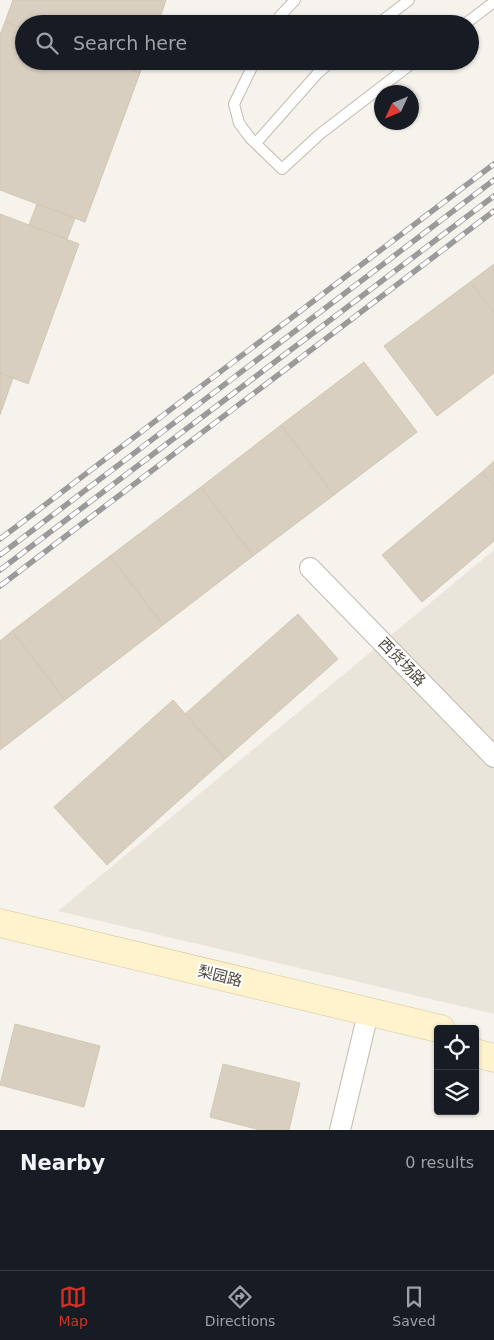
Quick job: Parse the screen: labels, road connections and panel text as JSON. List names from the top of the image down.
{
  "streets": {
    "street": ["西货场路", "梨园路"]
  },
  "north": "bottom left",
  "page": {
    "search": "Search here",
    "heading": ["Nearby", "0 results"],
    "nav": ["Map", "Directions", "Saved"]
  }
}
